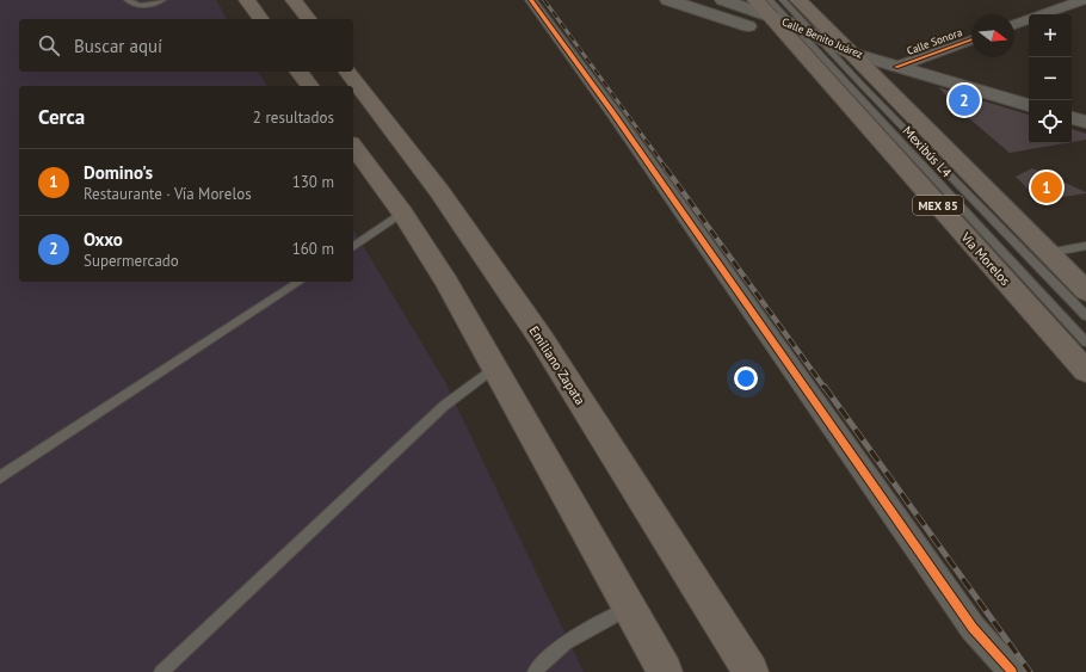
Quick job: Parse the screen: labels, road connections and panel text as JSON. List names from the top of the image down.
{
  "streets": {
    "main road": [
      "Calle Benito Juárez",
      "MEX 85",
      "Vía Morelos",
      "Emiliano Zapata"
    ],
    "street": ["Calle Sonora"],
    "lane": ["Mexibús L4"]
  },
  "crossings": [
    ["Calle Benito Juárez", "Calle Sonora"],
    ["Calle Benito Juárez", "Mexibús L4"],
    ["Calle Benito Juárez", "Vía Morelos"],
    ["Mexibús L4", "Vía Morelos"]
  ],
  "north": "right",
  "page": {
    "map_buttons": ["+", "−"],
    "search": "Buscar aquí",
    "pins": ["2", "1"],
    "heading": ["Cerca", "2 resultados"],
    "list": [
      {
        "mark": "1",
        "name": "Domino's",
        "note": "Restaurante · Vía Morelos",
        "value": "130 m"
      },
      {
        "mark": "2",
        "name": "Oxxo",
        "note": "Supermercado",
        "value": "160 m"
      }
    ]
  }
}
